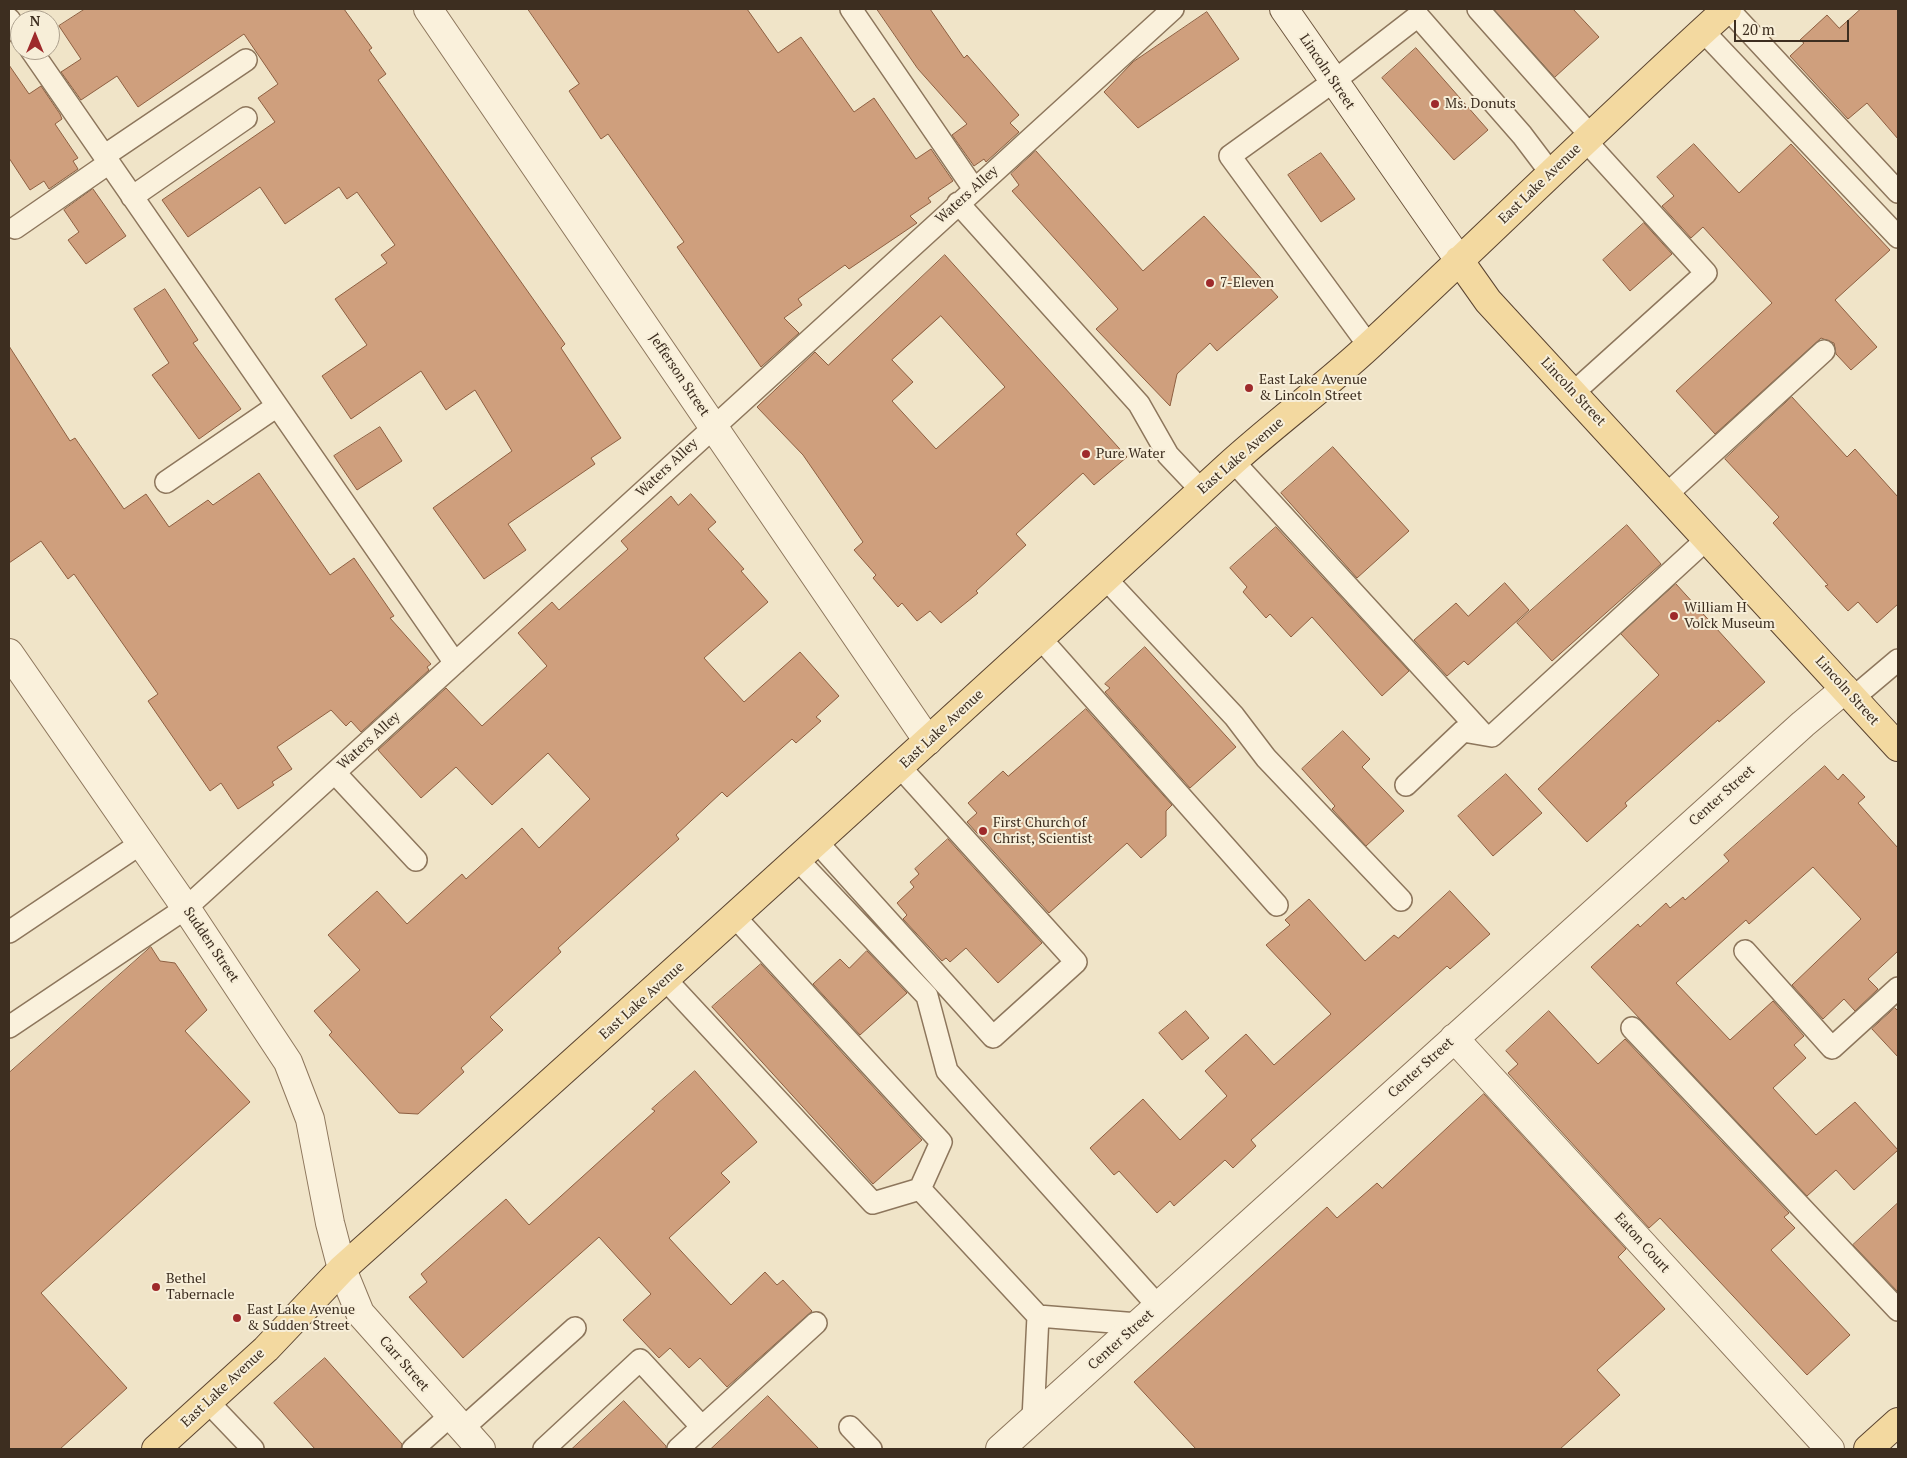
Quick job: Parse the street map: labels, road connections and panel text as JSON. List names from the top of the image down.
{
  "streets": {
    "main road": ["Lincoln Street", "East Lake Avenue"],
    "street": [
      "Jefferson Street",
      "Center Street",
      "Sudden Street",
      "Eaton Court",
      "Carr Street"
    ],
    "lane": ["Waters Alley"]
  },
  "crossings": [
    ["Lincoln Street", "East Lake Avenue"],
    ["Lincoln Street", "Center Street"],
    ["East Lake Avenue", "Jefferson Street"],
    ["East Lake Avenue", "Sudden Street"],
    ["East Lake Avenue", "Carr Street"],
    ["Waters Alley", "Jefferson Street"],
    ["Waters Alley", "Sudden Street"],
    ["Center Street", "Eaton Court"],
    ["Sudden Street", "Carr Street"]
  ],
  "places": [
    "Ms. Donuts",
    "7-Eleven",
    "East Lake Avenue & Lincoln Street",
    "Pure Water",
    "William H Volck Museum",
    "First Church of Christ, Scientist",
    "Bethel Tabernacle",
    "East Lake Avenue & Sudden Street"
  ],
  "scale_bar": "20 m",
  "north": "top"
}
